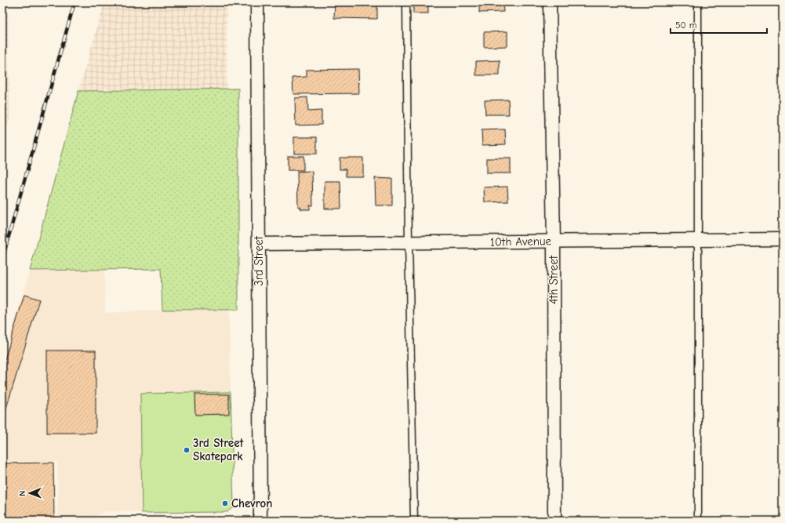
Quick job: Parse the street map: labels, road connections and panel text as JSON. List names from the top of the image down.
{
  "streets": {
    "street": ["10th Avenue", "3rd Street", "4th Street"]
  },
  "crossings": [
    ["10th Avenue", "3rd Street"],
    ["10th Avenue", "4th Street"]
  ],
  "places": ["3rd Street Skatepark", "Chevron"],
  "scale_bar": "50 m",
  "north": "left"
}
